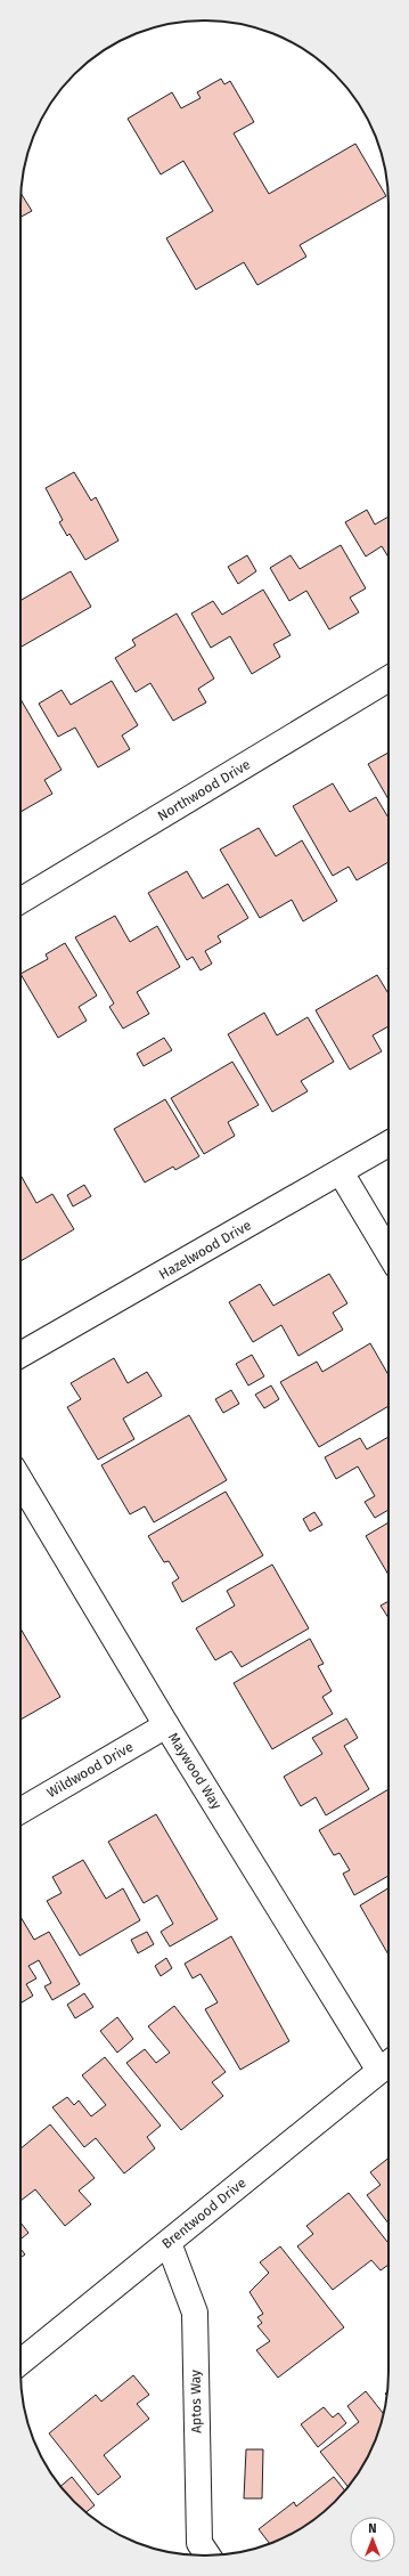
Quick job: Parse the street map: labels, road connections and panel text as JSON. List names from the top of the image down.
{
  "streets": {
    "street": [
      "Northwood Drive",
      "Hazelwood Drive",
      "Wildwood Drive",
      "Maywood Way",
      "Brentwood Drive",
      "Aptos Way"
    ]
  },
  "crossings": [
    ["Wildwood Drive", "Maywood Way"],
    ["Maywood Way", "Brentwood Drive"],
    ["Brentwood Drive", "Aptos Way"]
  ],
  "north": "top"
}
